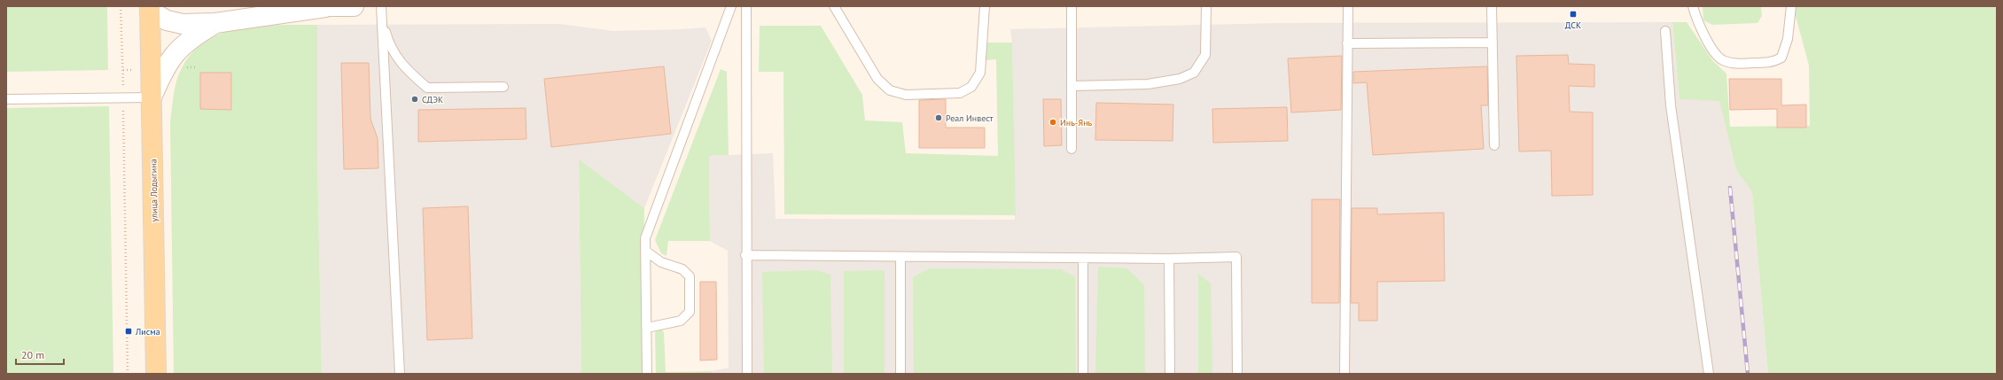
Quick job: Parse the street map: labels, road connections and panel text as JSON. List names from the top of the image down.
{
  "streets": {
    "main road": ["улица Лодыгина"]
  },
  "places": {
    "transit": ["ДСК", "Лисма"],
    "other": ["СДЭК", "Реал Инвест", "Инь-Янь"]
  },
  "scale_bar": "20 m"
}
